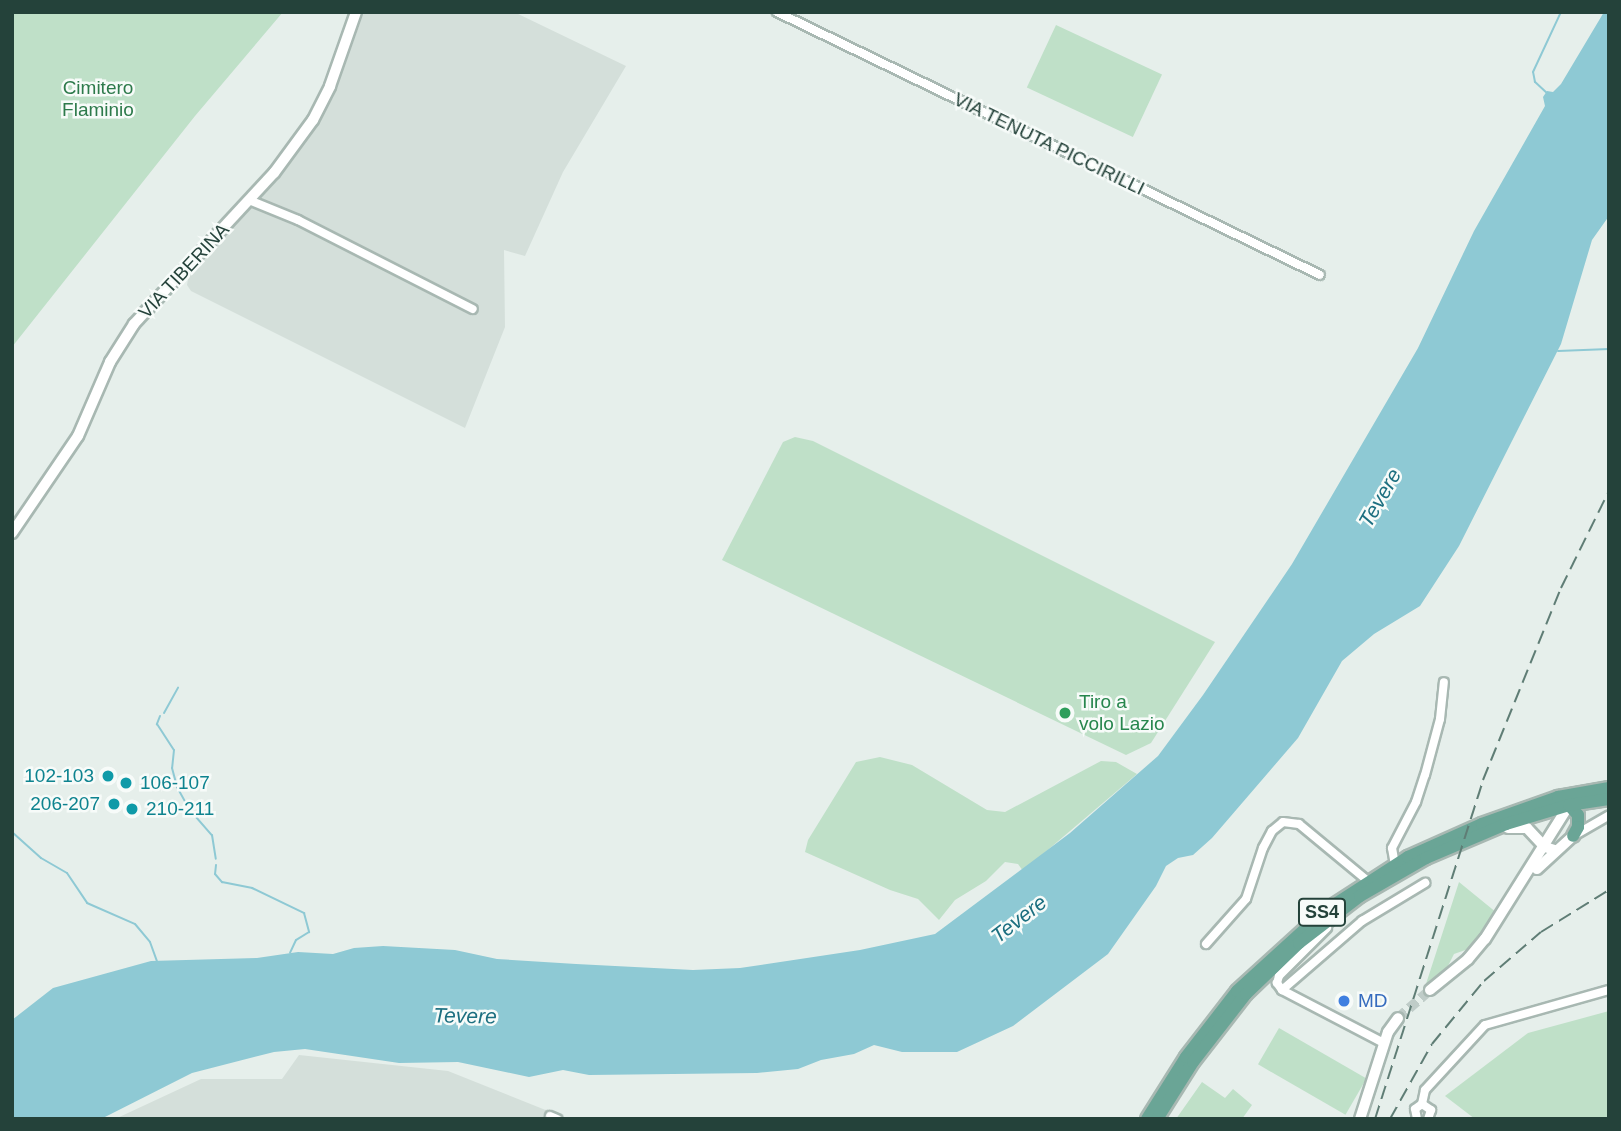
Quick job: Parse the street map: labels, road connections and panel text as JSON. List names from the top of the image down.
{
  "streets": {
    "main road": ["VIA TIBERINA", "SS4"],
    "street": ["VIA TENUTA PICCIRILLI"]
  },
  "water": ["Tevere"],
  "parks": ["Cimitero Flaminio"],
  "places": [
    "Tiro a volo Lazio",
    "102-103",
    "106-107",
    "206-207",
    "210-211",
    "MD"
  ]
}
